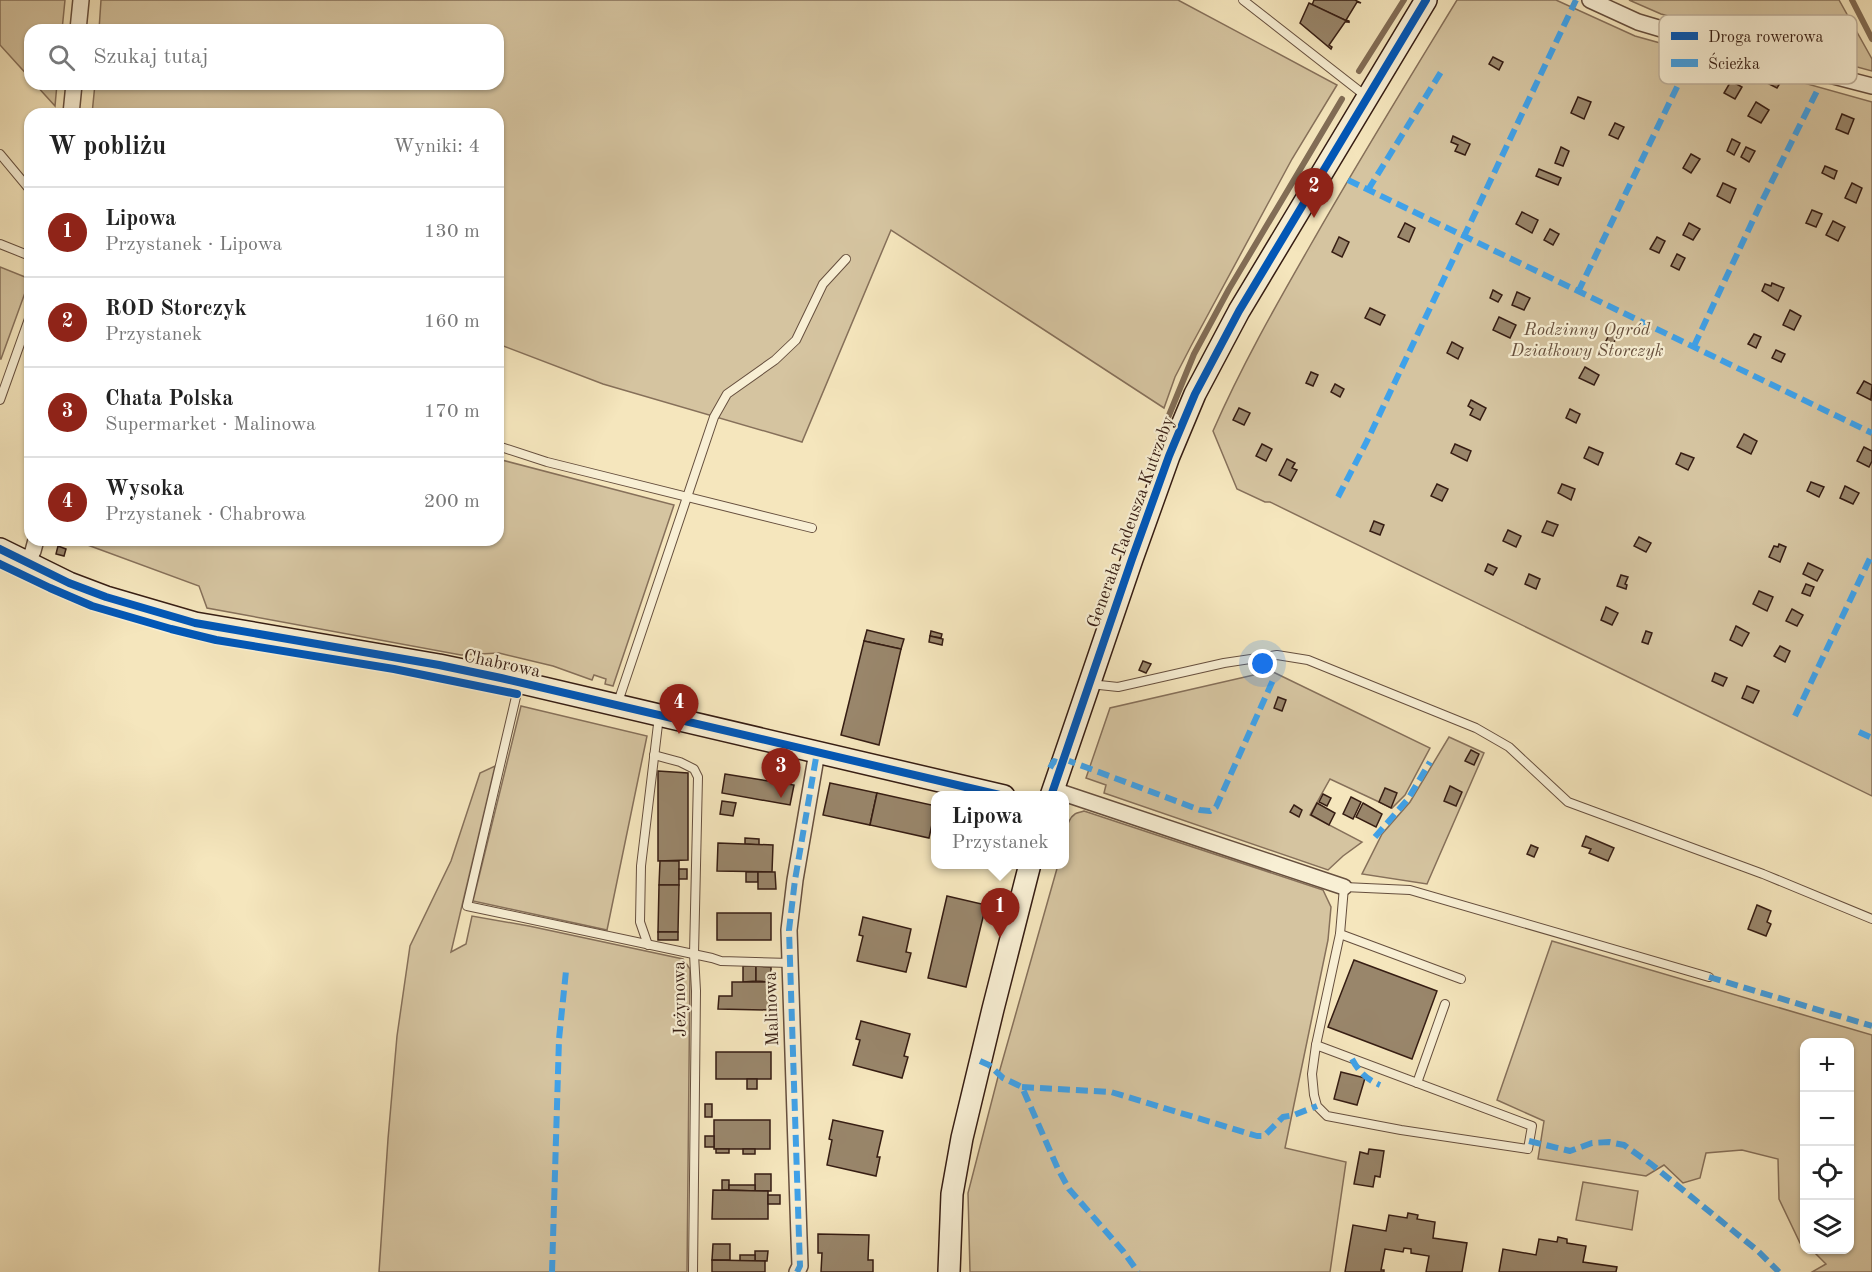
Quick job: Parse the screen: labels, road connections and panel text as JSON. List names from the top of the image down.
{
  "streets": {
    "street": ["Generała Tadeusza Kutrzeby", "Chabrowa", "Malinowa"],
    "lane": ["Jeżynowa"]
  },
  "crossings": [
    ["Chabrowa", "Malinowa"]
  ],
  "parks": ["Rodzinny Ogród Działkowy Storczyk"],
  "legend": ["Droga rowerowa", "Ścieżka"],
  "page": {
    "search": "Szukaj tutaj",
    "heading": ["W pobliżu", "Wyniki: 4"],
    "pins": [
      "2",
      "4",
      "3",
      "1"
    ],
    "list": [
      {
        "mark": "1",
        "name": "Lipowa",
        "note": "Przystanek · Lipowa",
        "value": "130 m"
      },
      {
        "mark": "2",
        "name": "ROD Storczyk",
        "note": "Przystanek",
        "value": "160 m"
      },
      {
        "mark": "3",
        "name": "Chata Polska",
        "note": "Supermarket · Malinowa",
        "value": "170 m"
      },
      {
        "mark": "4",
        "name": "Wysoka",
        "note": "Przystanek · Chabrowa",
        "value": "200 m"
      }
    ],
    "popup": ["Lipowa", "Przystanek"],
    "map_buttons": ["+", "−"]
  }
}
